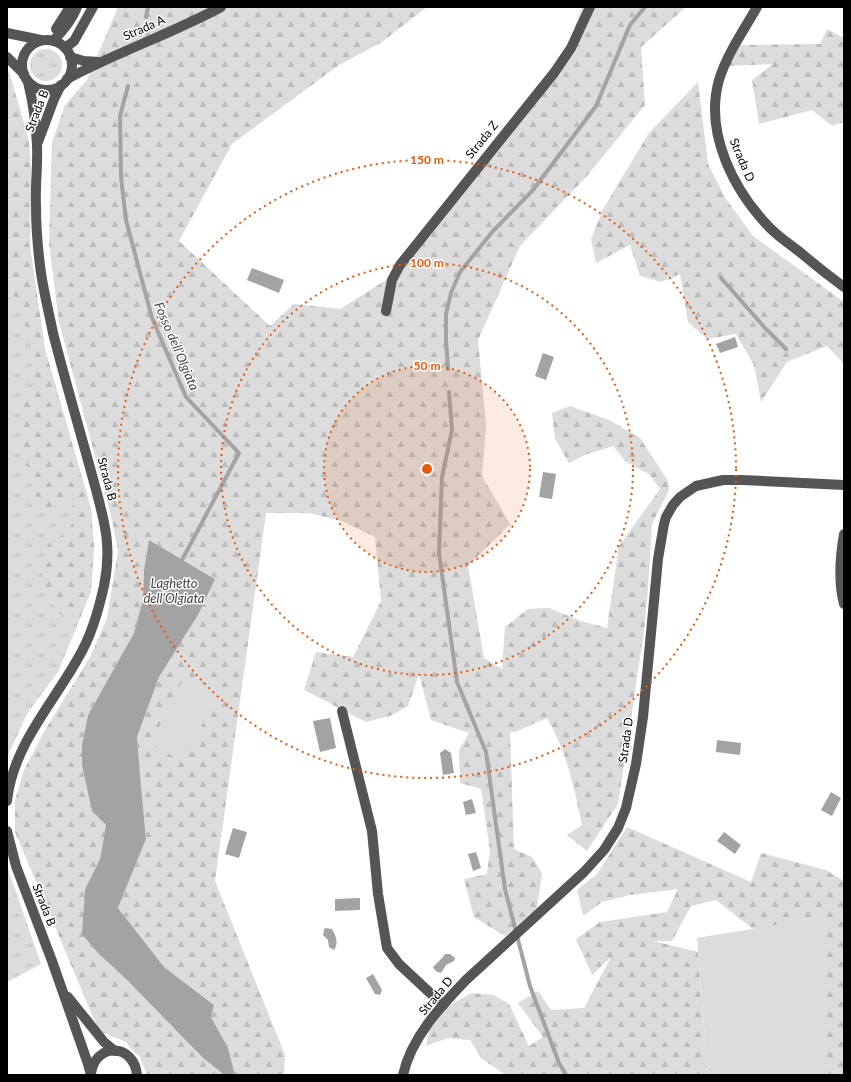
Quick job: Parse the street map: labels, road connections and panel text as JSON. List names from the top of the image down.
{
  "streets": {
    "street": [
      "Strada A",
      "Strada B",
      "Strada Z",
      "Strada D"
    ]
  },
  "crossings": [
    ["Strada A", "Strada B"]
  ],
  "water": ["Fosso dell’Olgiata", "Laghetto dell'Olgiata"],
  "rings": ["150 m", "100 m", "50 m"]
}
